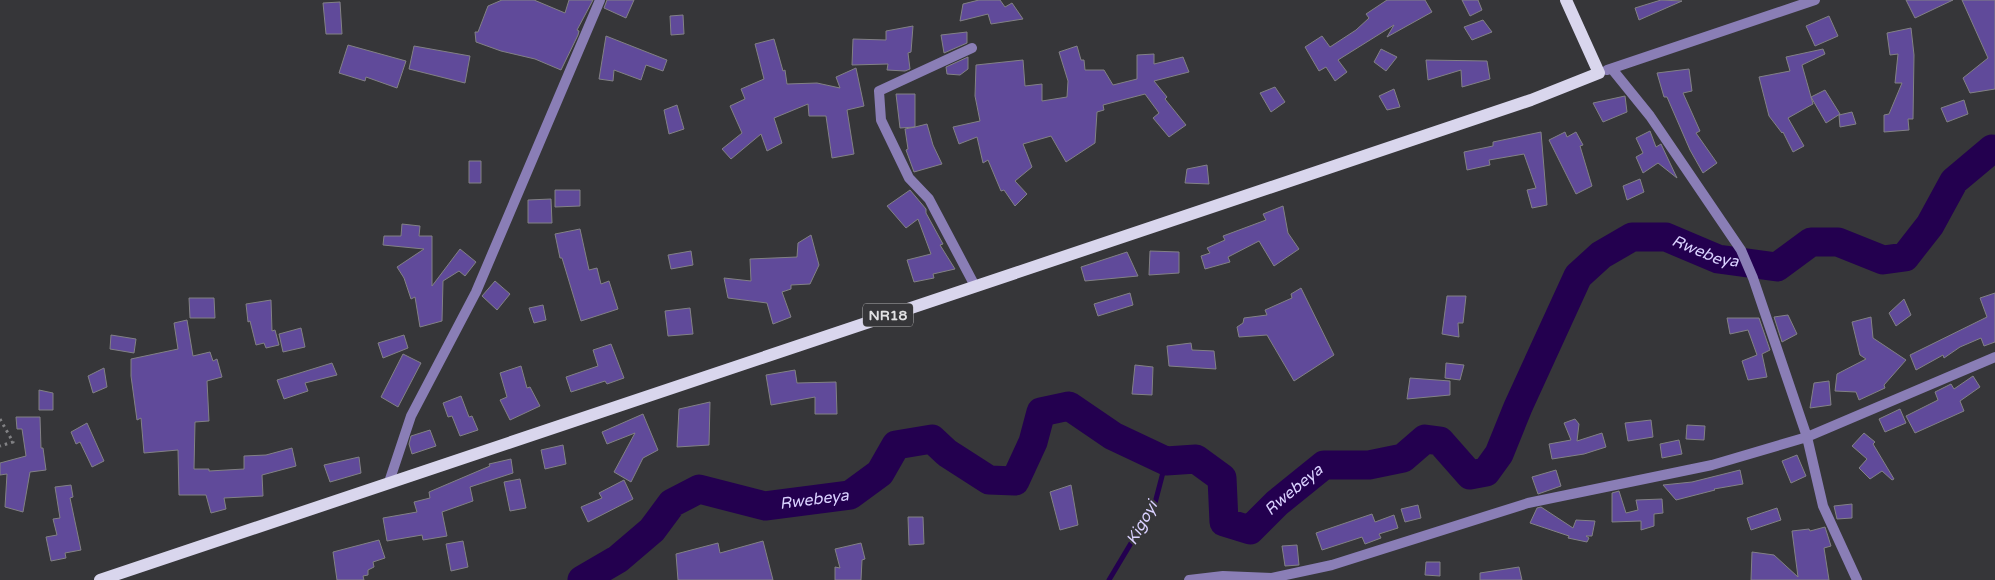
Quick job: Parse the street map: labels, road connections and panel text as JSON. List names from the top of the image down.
{
  "streets": {
    "main road": ["NR18"]
  },
  "water": ["Rwebeya", "Kigoyi"]
}
